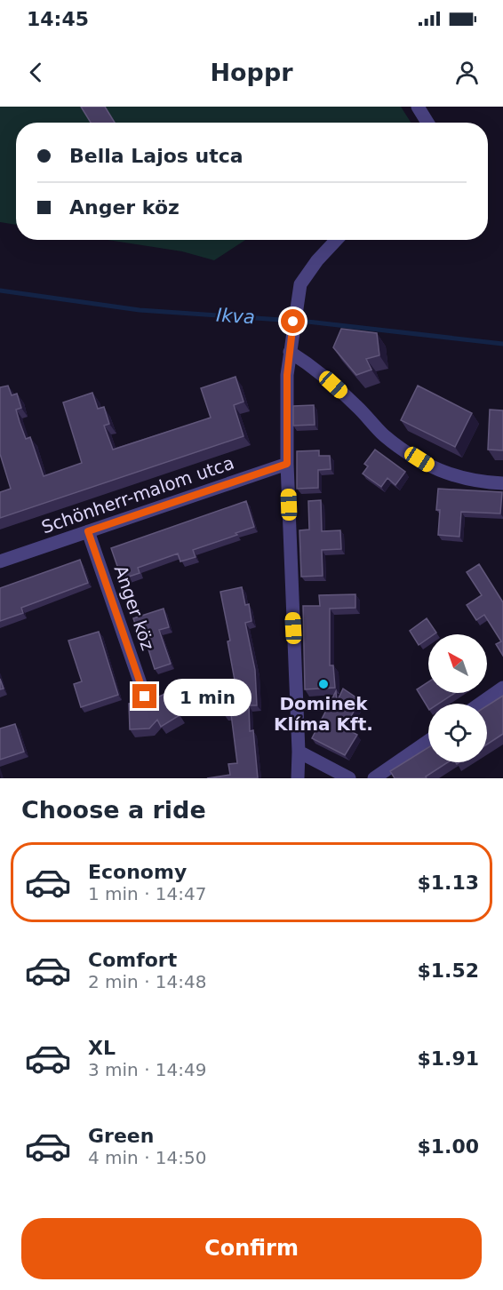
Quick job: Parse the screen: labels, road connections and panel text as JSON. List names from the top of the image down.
{
  "streets": {
    "street": ["Schönherr-malom utca", "Anger köz"]
  },
  "crossings": [
    ["Schönherr-malom utca", "Anger köz"]
  ],
  "water": ["Ikva"],
  "places": ["Dominek Klíma Kft."],
  "north": "top left",
  "page": {
    "status": "14:45",
    "header": "Hoppr",
    "banner": ["Bella Lajos utca", "Anger köz"],
    "bubble": "1 min",
    "heading": "Choose a ride",
    "list": [
      {
        "name": "Economy",
        "note": "1 min · 14:47",
        "value": "$1.13"
      },
      {
        "name": "Comfort",
        "note": "2 min · 14:48",
        "value": "$1.52"
      },
      {
        "name": "XL",
        "note": "3 min · 14:49",
        "value": "$1.91"
      },
      {
        "name": "Green",
        "note": "4 min · 14:50",
        "value": "$1.00"
      }
    ],
    "buttons": "Confirm"
  }
}
